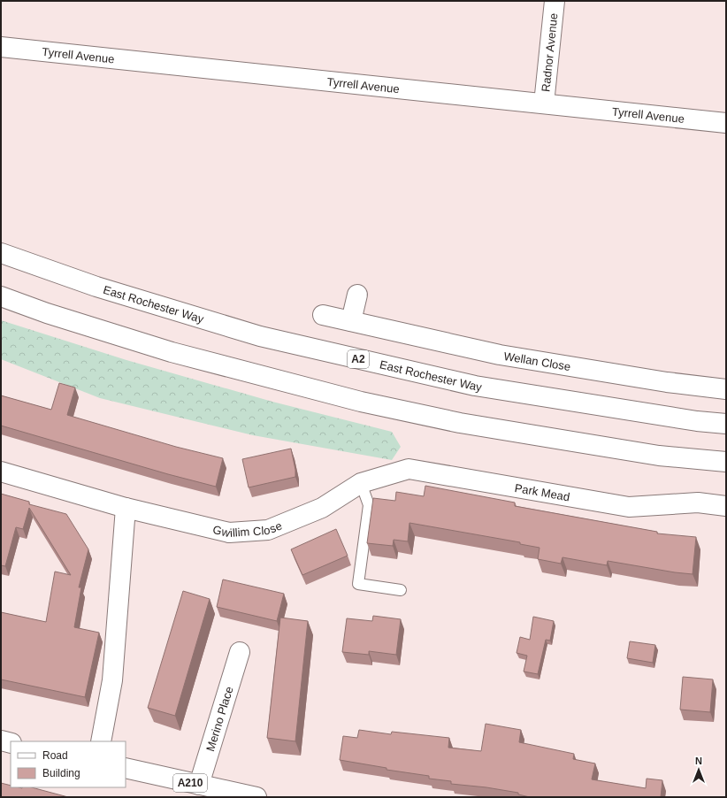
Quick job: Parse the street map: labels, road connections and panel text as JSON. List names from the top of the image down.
{
  "streets": {
    "main road": [
      "Radnor Avenue",
      "Tyrrell Avenue",
      "East Rochester Way",
      "A2",
      "Wellan Close",
      "Park Mead",
      "Gwillim Close",
      "Merino Place",
      "A210"
    ]
  },
  "crossings": [
    ["Radnor Avenue", "Tyrrell Avenue"],
    ["Park Mead", "Gwillim Close"],
    ["Merino Place", "A210"]
  ],
  "legend": ["Road", "Building"],
  "north": "top"
}
